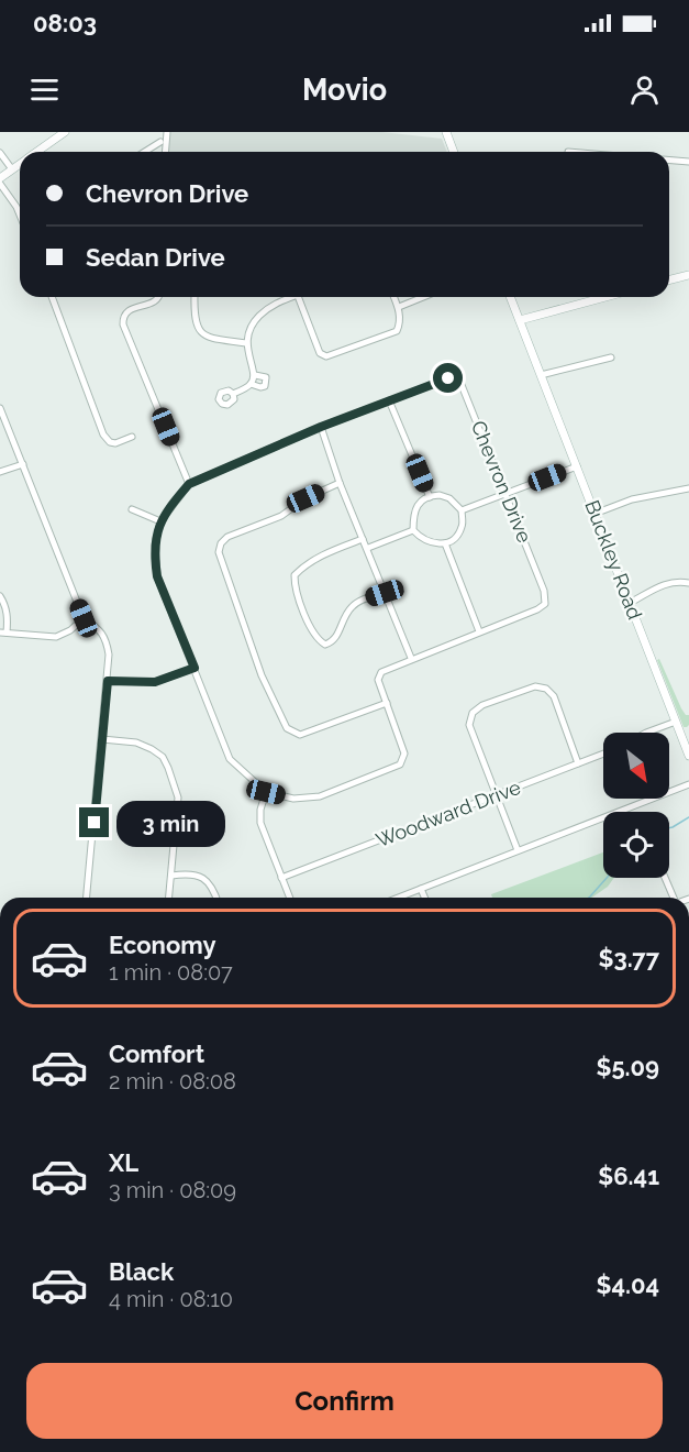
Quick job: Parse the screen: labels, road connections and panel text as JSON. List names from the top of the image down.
{
  "streets": {
    "street": ["Chevron Drive", "Buckley Road", "Woodward Drive"]
  },
  "north": "bottom right",
  "page": {
    "status": "08:03",
    "header": "Movio",
    "banner": ["Chevron Drive", "Sedan Drive"],
    "bubble": "3 min",
    "list": [
      {
        "name": "Economy",
        "note": "1 min · 08:07",
        "value": "$3.77"
      },
      {
        "name": "Comfort",
        "note": "2 min · 08:08",
        "value": "$5.09"
      },
      {
        "name": "XL",
        "note": "3 min · 08:09",
        "value": "$6.41"
      },
      {
        "name": "Black",
        "note": "4 min · 08:10",
        "value": "$4.04"
      }
    ],
    "buttons": "Confirm"
  }
}
